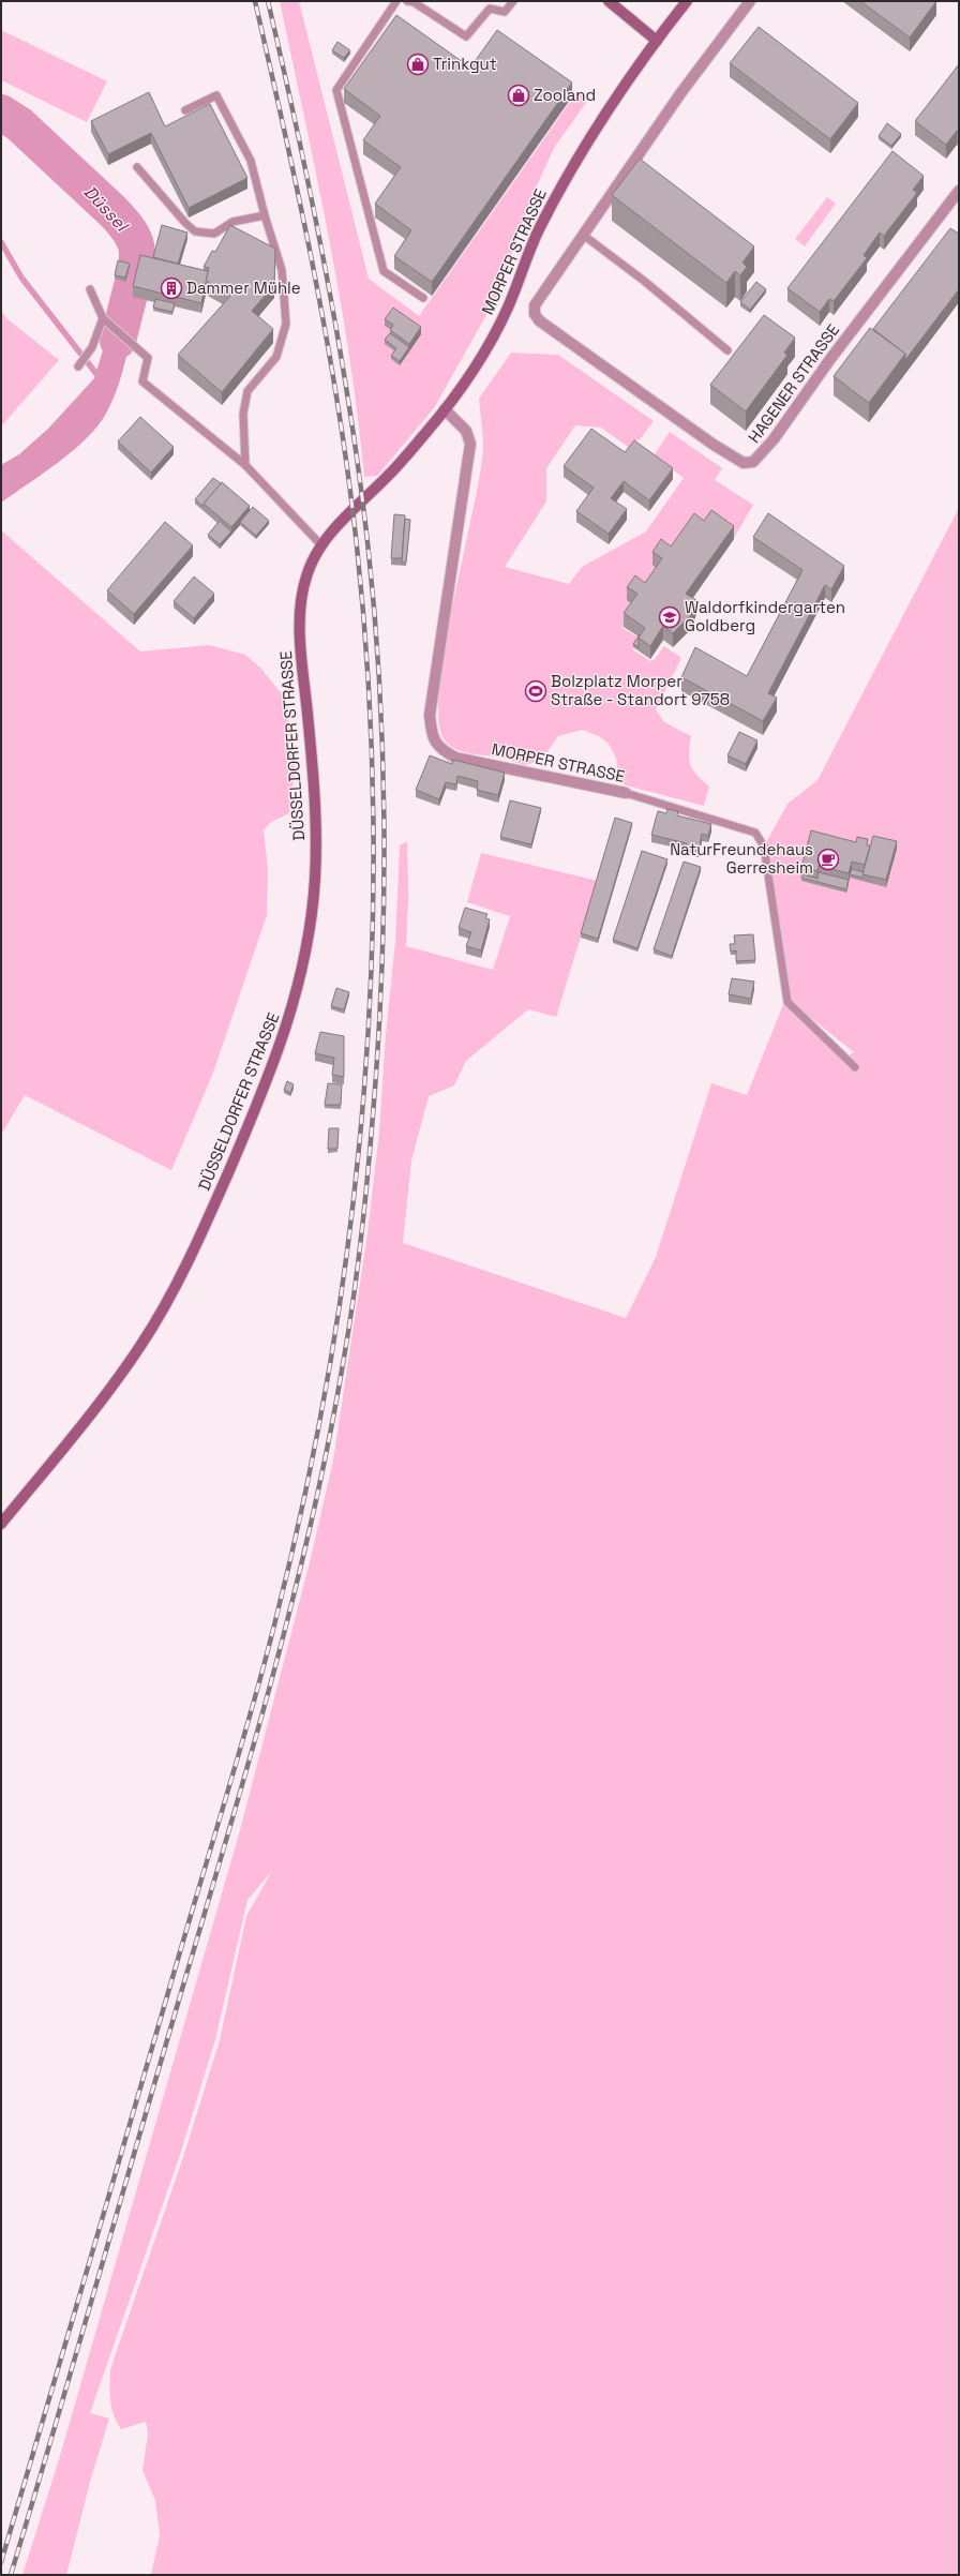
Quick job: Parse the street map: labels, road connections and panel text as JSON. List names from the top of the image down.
{
  "streets": {
    "main road": ["MORPER STRASSE", "DÜSSELDORFER STRASSE"],
    "street": ["HAGENER STRASSE"]
  },
  "crossings": [
    ["MORPER STRASSE", "DÜSSELDORFER STRASSE"]
  ],
  "water": ["Düssel"],
  "places": {
    "shop": ["Trinkgut", "Zooland"],
    "building": ["Dammer Mühle"],
    "school or university": ["Waldorfkindergarten Goldberg"],
    "sports": ["Bolzplatz Morper Straße - Standort 9758"],
    "cafe": ["NaturFreundehaus Gerresheim"]
  }
}
